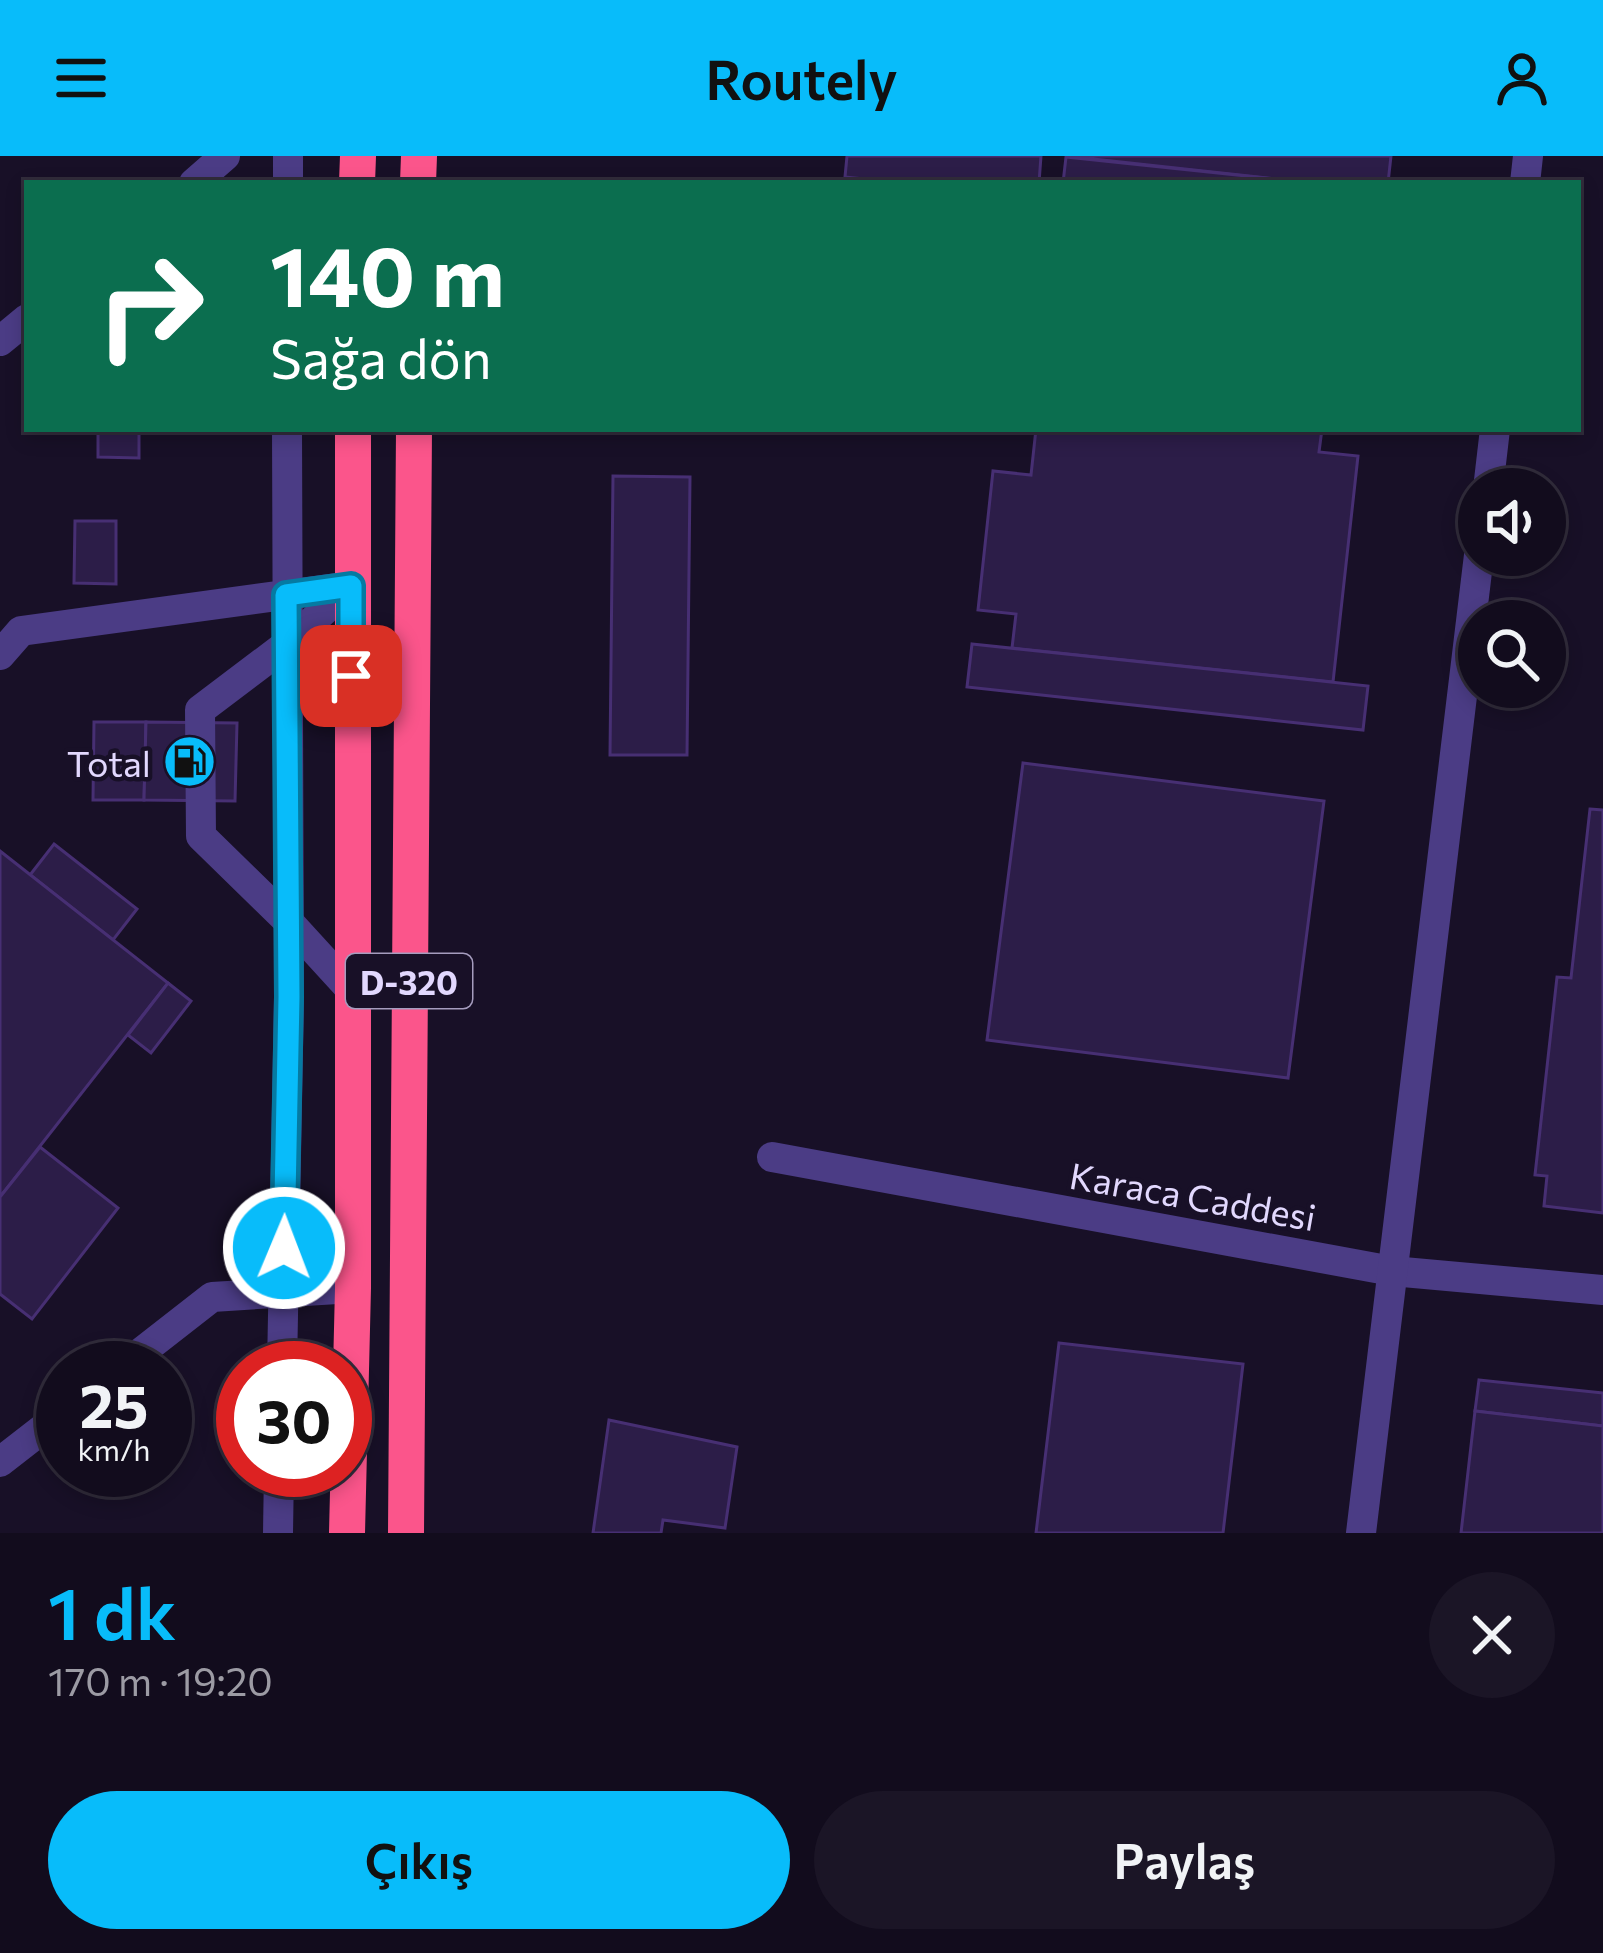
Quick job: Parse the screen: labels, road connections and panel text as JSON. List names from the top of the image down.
{
  "streets": {
    "highway": ["D-320"],
    "street": ["Karaca Caddesi"]
  },
  "places": {
    "fuel station": ["Total"]
  },
  "page": {
    "header": "Routely",
    "turn": ["140 m", "Sağa dön"],
    "speed": "25 km/h",
    "limit": "30",
    "heading": ["1 dk", "170 m · 19:20"],
    "buttons": ["Çıkış", "Paylaş"]
  }
}
